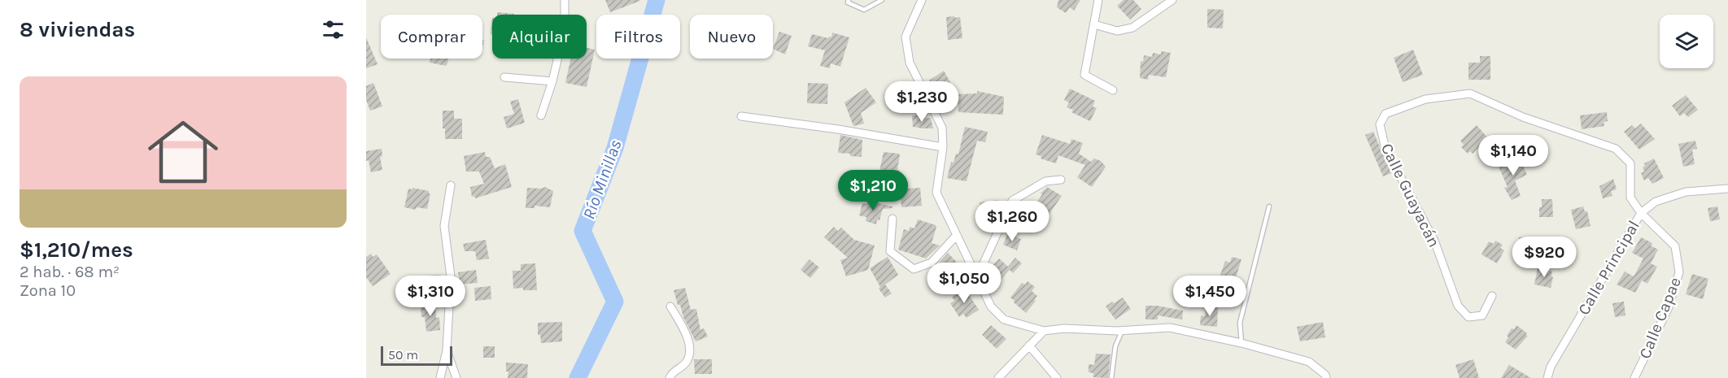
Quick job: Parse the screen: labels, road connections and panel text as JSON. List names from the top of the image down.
{
  "streets": {
    "street": ["Calle Guayacán", "Calle Principal", "Calle Capae"]
  },
  "crossings": [
    ["Calle Guayacán", "Calle Principal"],
    ["Calle Guayacán", "Calle Capae"],
    ["Calle Principal", "Calle Capae"]
  ],
  "water": ["Río Minillas"],
  "scale_bar": "50 m",
  "page": {
    "heading": "8 viviendas",
    "chip": [
      "Comprar",
      "Alquilar",
      "Filtros",
      "Nuevo"
    ],
    "list": [
      {
        "name": "$1,210/mes",
        "note": "2 hab. · 68 m² · Zona 10"
      }
    ],
    "price": [
      "$1,230",
      "$1,140",
      "$1,210",
      "$1,260",
      "$920",
      "$1,050",
      "$1,310",
      "$1,450"
    ],
    "scale": "50 m"
  }
}
